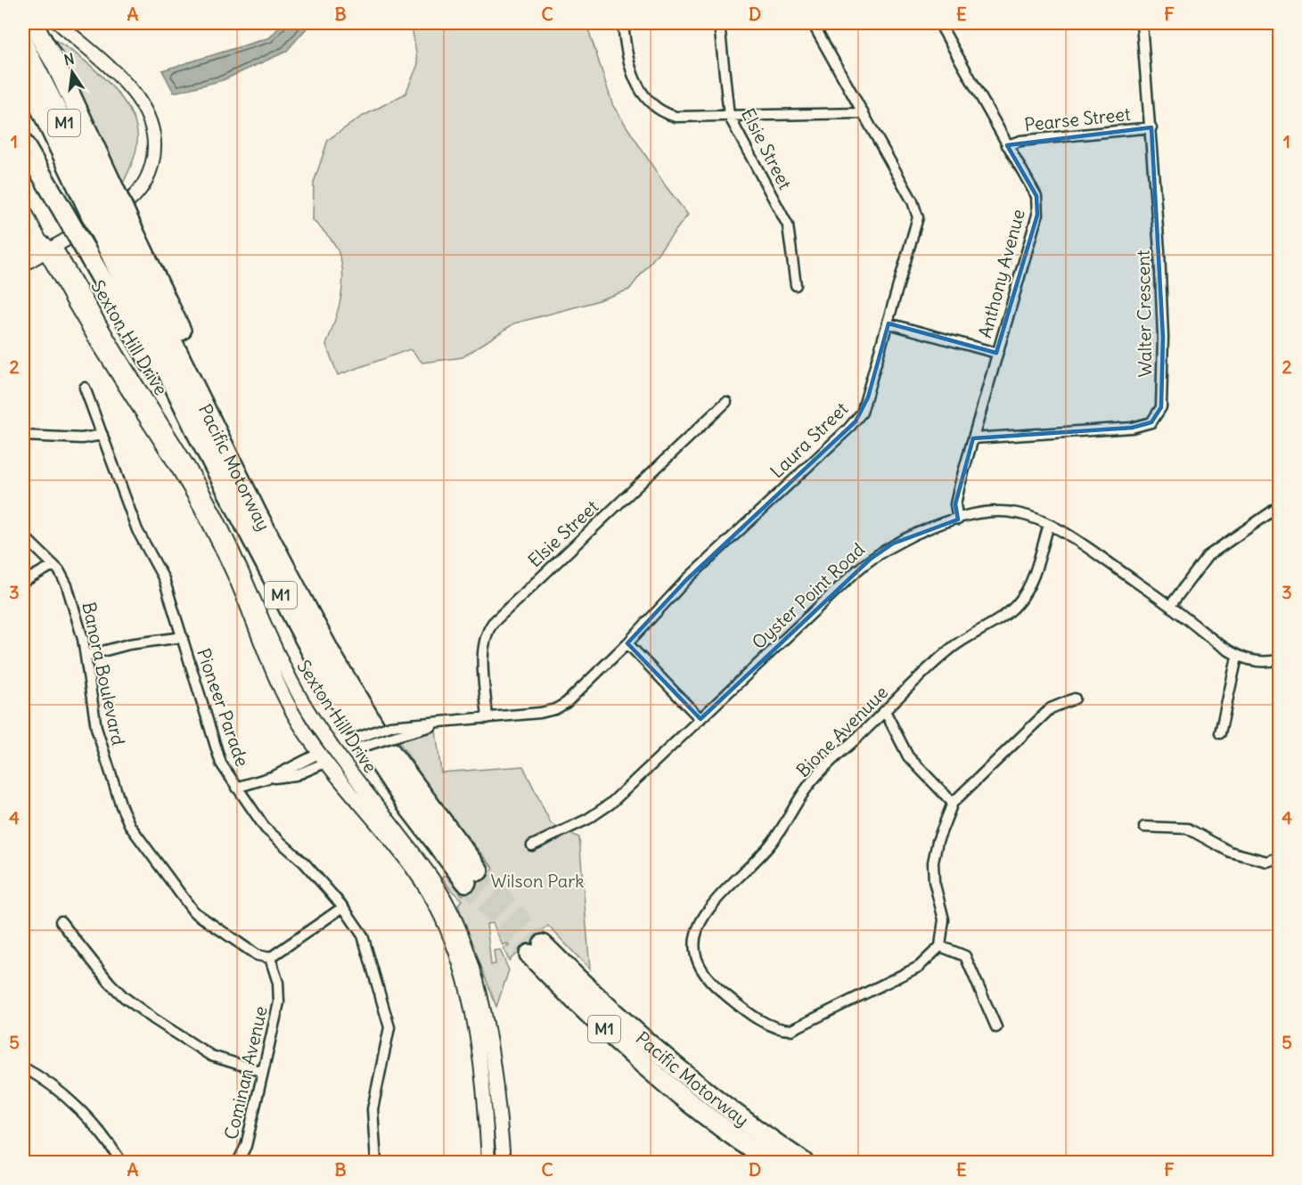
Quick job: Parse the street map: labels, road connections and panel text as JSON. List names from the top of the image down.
{
  "streets": {
    "highway": ["M1", "Pacific Motorway"],
    "street": [
      "Pearse Street",
      "Elsie Street",
      "Anthony Avenue",
      "Walter Crescent",
      "Sexton Hill Drive",
      "Laura Street",
      "Oyster Point Road",
      "Banora Boulevard",
      "Pioneer Parade",
      "Bione Avenuue",
      "Cominan Avenue"
    ]
  },
  "crossings": [
    ["Pearse Street", "Anthony Avenue"],
    ["Pearse Street", "Walter Crescent"],
    ["Elsie Street", "Laura Street"],
    ["Anthony Avenue", "Walter Crescent"],
    ["Anthony Avenue", "Oyster Point Road"],
    ["Oyster Point Road", "Bione Avenuue"],
    ["Banora Boulevard", "Cominan Avenue"]
  ],
  "parks": ["Wilson Park"],
  "north": "top",
  "grid": {
    "columns": [
      "A",
      "B",
      "C",
      "D",
      "E",
      "F"
    ],
    "rows": [
      "1",
      "2",
      "3",
      "4",
      "5"
    ]
  }
}
